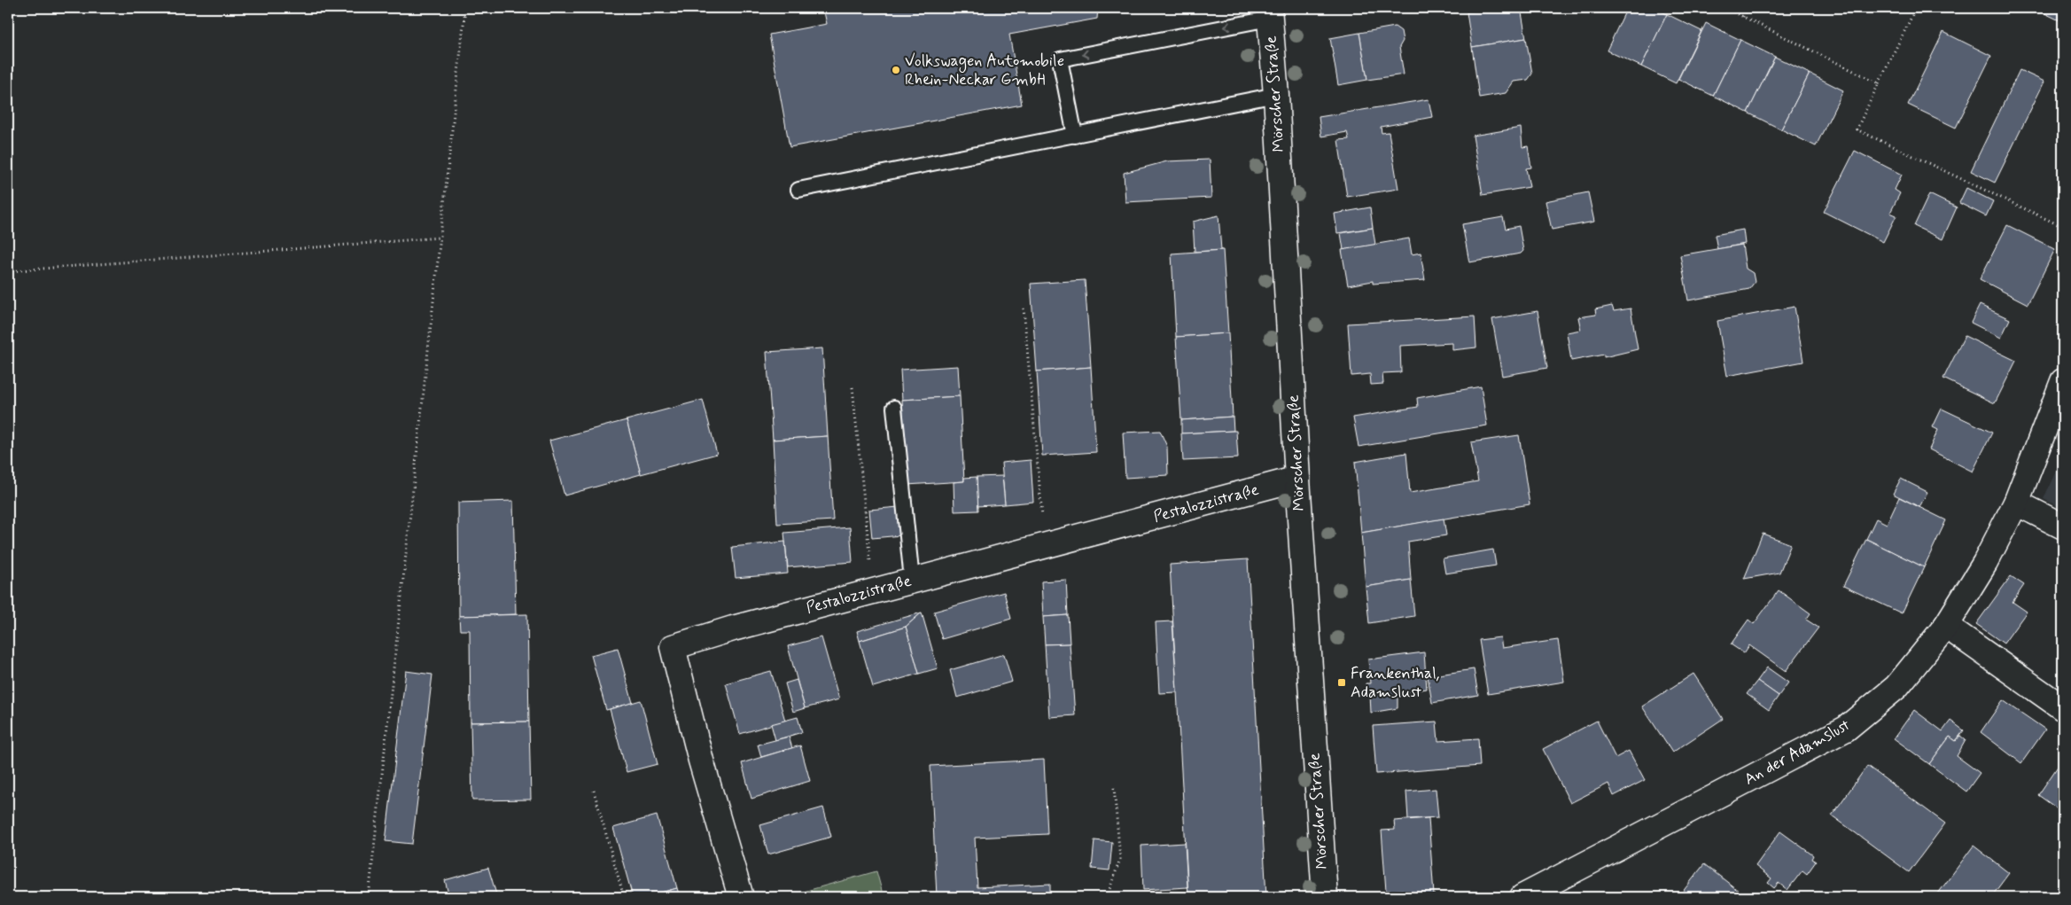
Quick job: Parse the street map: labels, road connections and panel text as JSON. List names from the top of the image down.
{
  "streets": {
    "street": ["Mörscher Straße", "Pestalozzistraße", "An der Adamslust"]
  },
  "crossings": [
    ["Mörscher Straße", "Pestalozzistraße"]
  ],
  "places": {
    "other": ["Volkswagen Automobile Rhein-Neckar GmbH"],
    "transit": ["Frankenthal, Adamslust"]
  }
}
